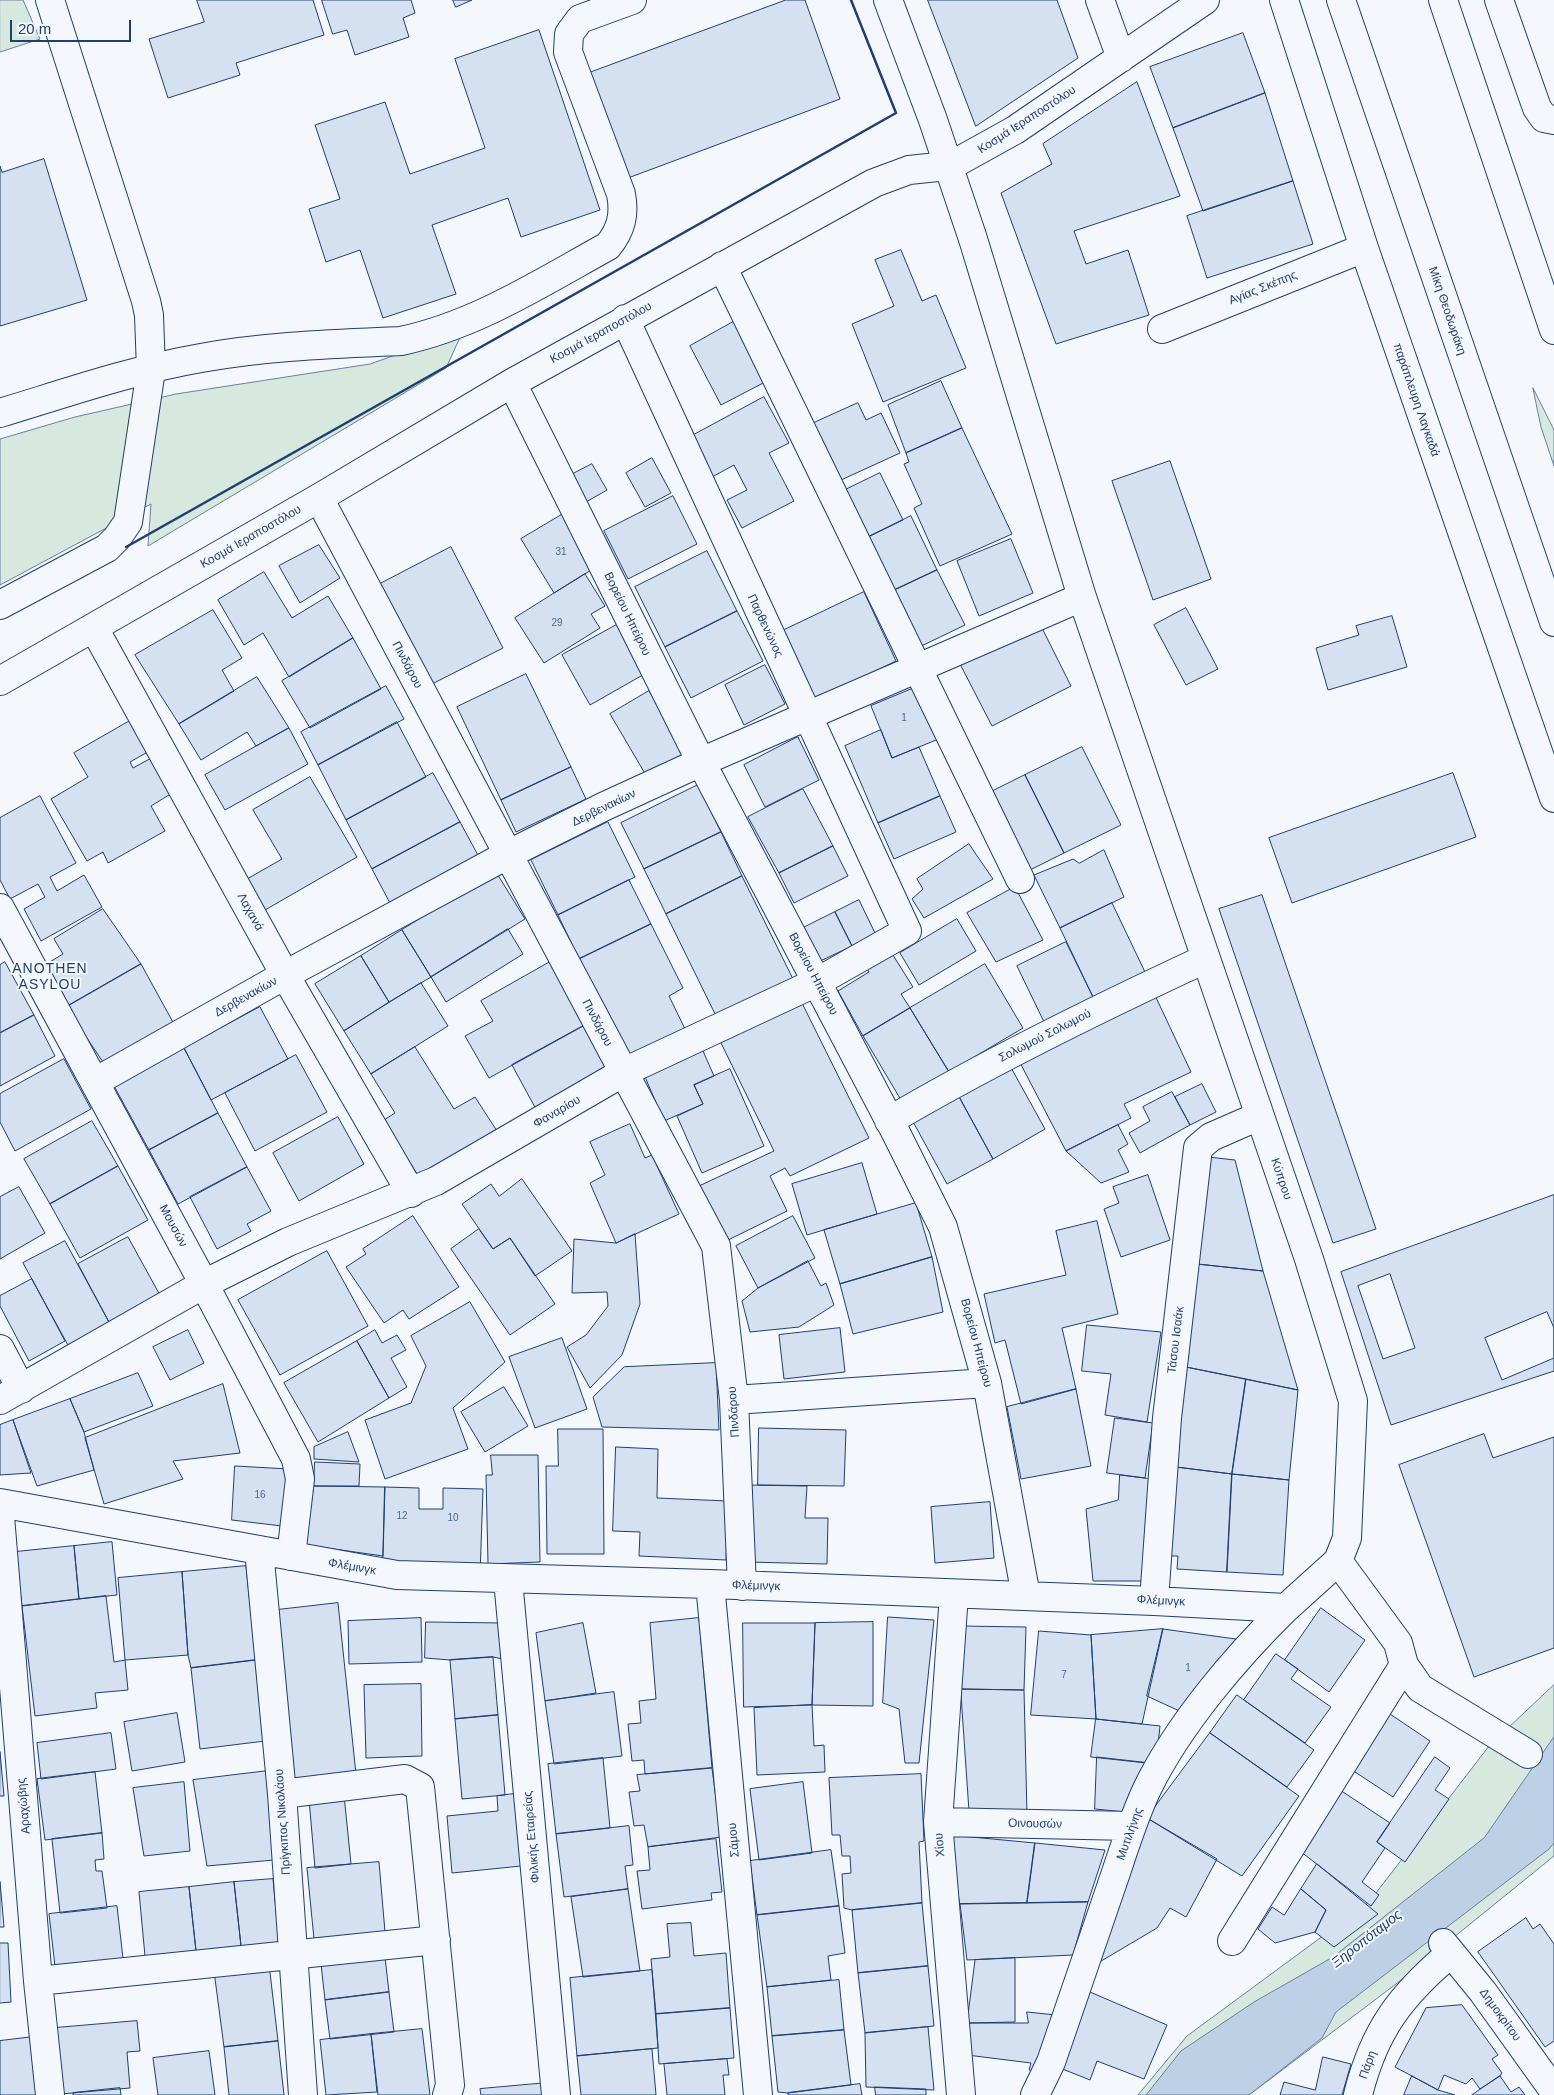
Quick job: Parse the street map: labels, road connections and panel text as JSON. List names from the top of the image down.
{
  "streets": {
    "main road": [
      "Κοσμά Ιεραποστόλου",
      "Αγίας Σκέπης",
      "Μίκη Θεοδωράκη",
      "παράπλευρη Λαγκαδά",
      "Βορείου Ηπείρου",
      "Παρθενώνος",
      "Πινδάρου",
      "Δερβενακίων",
      "Λαχανά",
      "Σολωμού Σολωμού",
      "Φαναρίου",
      "Κύπρου",
      "Μουσών",
      "Τάσου Ισαάκ",
      "Φλέμινγκ",
      "Αραχώβης",
      "Πρίγκιπος Νικολάου",
      "Οινουσών",
      "Μυτιλήνης",
      "Φιλικής Εταιρείας",
      "Σάμου",
      "Χίου",
      "Δημοκρίτου",
      "Πάρη"
    ]
  },
  "crossings": [
    ["Κοσμά Ιεραποστόλου", "Βορείου Ηπείρου"],
    ["Κοσμά Ιεραποστόλου", "Παρθενώνος"],
    ["Κοσμά Ιεραποστόλου", "Πινδάρου"],
    ["Κοσμά Ιεραποστόλου", "Λαχανά"],
    ["Κοσμά Ιεραποστόλου", "Κύπρου"],
    ["Αγίας Σκέπης", "παράπλευρη Λαγκαδά"],
    ["Βορείου Ηπείρου", "Δερβενακίων"],
    ["Βορείου Ηπείρου", "Σολωμού Σολωμού"],
    ["Βορείου Ηπείρου", "Φαναρίου"],
    ["Βορείου Ηπείρου", "Φλέμινγκ"],
    ["Παρθενώνος", "Δερβενακίων"],
    ["Παρθενώνος", "Φαναρίου"],
    ["Πινδάρου", "Δερβενακίων"],
    ["Πινδάρου", "Φαναρίου"],
    ["Πινδάρου", "Φλέμινγκ"],
    ["Δερβενακίων", "Λαχανά"],
    ["Δερβενακίων", "Κύπρου"],
    ["Δερβενακίων", "Μουσών"],
    ["Λαχανά", "Φαναρίου"],
    ["Σολωμού Σολωμού", "Κύπρου"],
    ["Φαναρίου", "Μουσών"],
    ["Κύπρου", "Τάσου Ισαάκ"],
    ["Μουσών", "Φλέμινγκ"],
    ["Τάσου Ισαάκ", "Φλέμινγκ"],
    ["Φλέμινγκ", "Πρίγκιπος Νικολάου"],
    ["Φλέμινγκ", "Μυτιλήνης"],
    ["Φλέμινγκ", "Φιλικής Εταιρείας"],
    ["Φλέμινγκ", "Σάμου"],
    ["Φλέμινγκ", "Χίου"],
    ["Οινουσών", "Μυτιλήνης"],
    ["Οινουσών", "Χίου"],
    ["Δημοκρίτου", "Πάρη"]
  ],
  "districts": ["ANOTHEN ASYLOU"],
  "water": ["Ξηροπόταμος"],
  "house_numbers": [
    "31",
    "29",
    "1",
    "16",
    "12",
    "10",
    "1",
    "7"
  ],
  "scale_bar": "20 m"
}
